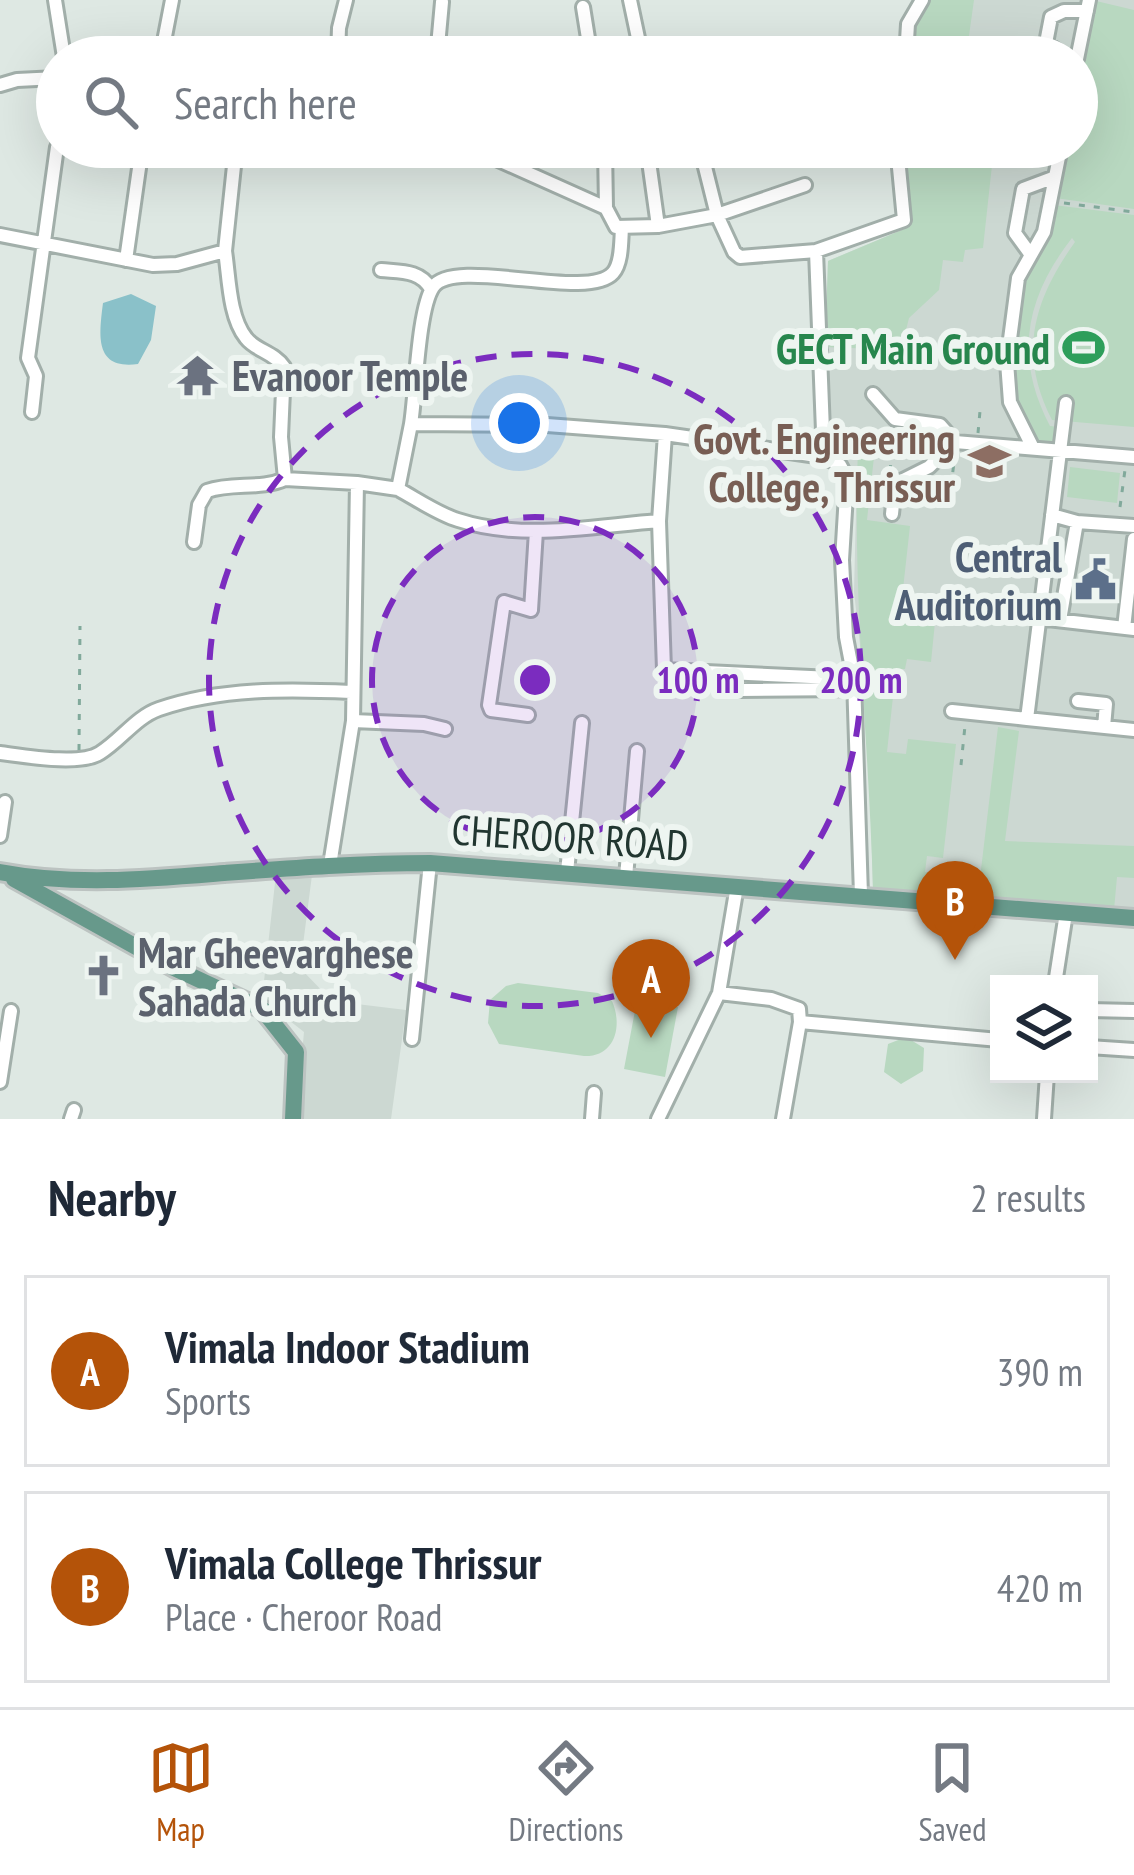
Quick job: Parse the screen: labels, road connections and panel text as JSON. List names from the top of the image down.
{
  "streets": {
    "main road": ["CHEROOR ROAD"]
  },
  "places": {
    "sports": ["GECT Main Ground"],
    "temple": ["Evanoor Temple"],
    "school or university": ["Govt. Engineering College, Thrissur"],
    "public building": ["Central Auditorium"],
    "church": ["Mar Gheevarghese Sahada Church"]
  },
  "page": {
    "search": "Search here",
    "pins": ["B", "A"],
    "heading": ["Nearby", "2 results"],
    "list": [
      {
        "mark": "A",
        "name": "Vimala Indoor Stadium",
        "note": "Sports",
        "value": "390 m"
      },
      {
        "mark": "B",
        "name": "Vimala College Thrissur",
        "note": "Place · Cheroor Road",
        "value": "420 m"
      }
    ],
    "nav": ["Map", "Directions", "Saved"]
  },
  "rings": ["100 m", "200 m"]
}
